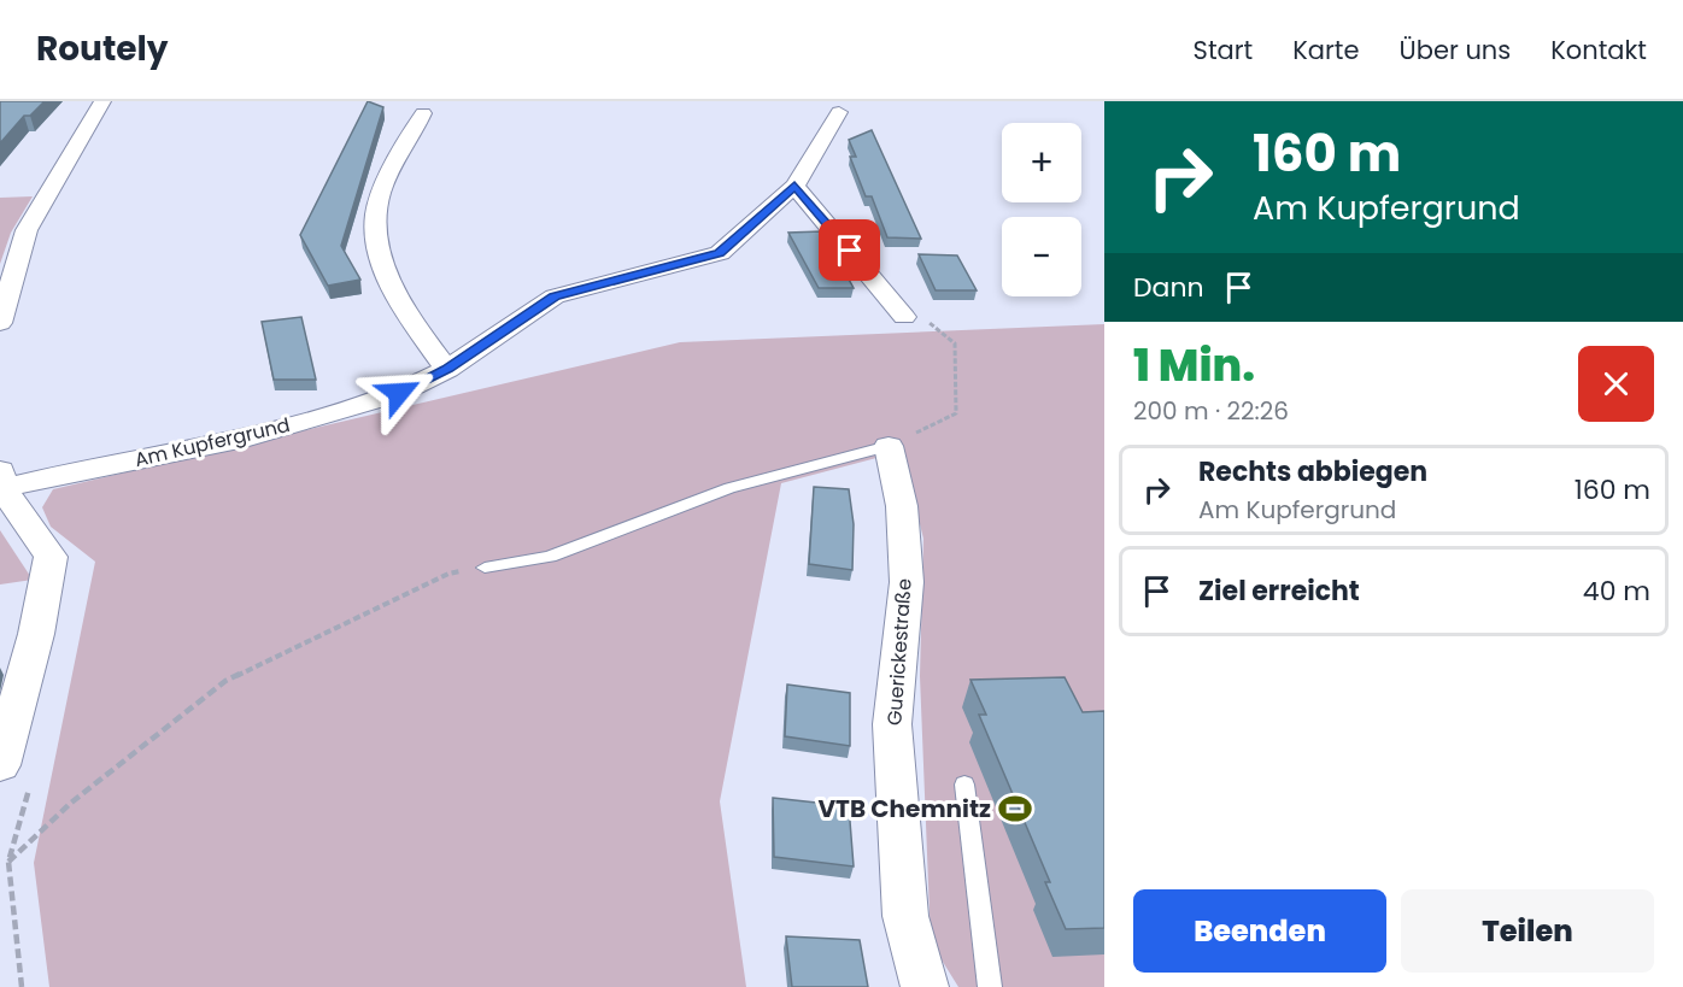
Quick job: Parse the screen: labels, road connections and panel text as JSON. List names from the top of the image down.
{
  "streets": {
    "street": ["Am Kupfergrund", "Guerickestraße"]
  },
  "places": {
    "sports": ["VTB Chemnitz"]
  },
  "page": {
    "header": "Routely",
    "nav": [
      "Start",
      "Karte",
      "Über uns",
      "Kontakt"
    ],
    "turn": ["160 m", "Am Kupfergrund"],
    "map_buttons": ["+", "−"],
    "then": "Dann",
    "heading": ["1 Min.", "200 m · 22:26"],
    "list": [
      {
        "name": "Rechts abbiegen",
        "note": "Am Kupfergrund",
        "value": "160 m"
      },
      {
        "name": "Ziel erreicht",
        "value": "40 m"
      }
    ],
    "buttons": ["Beenden", "Teilen"]
  }
}
